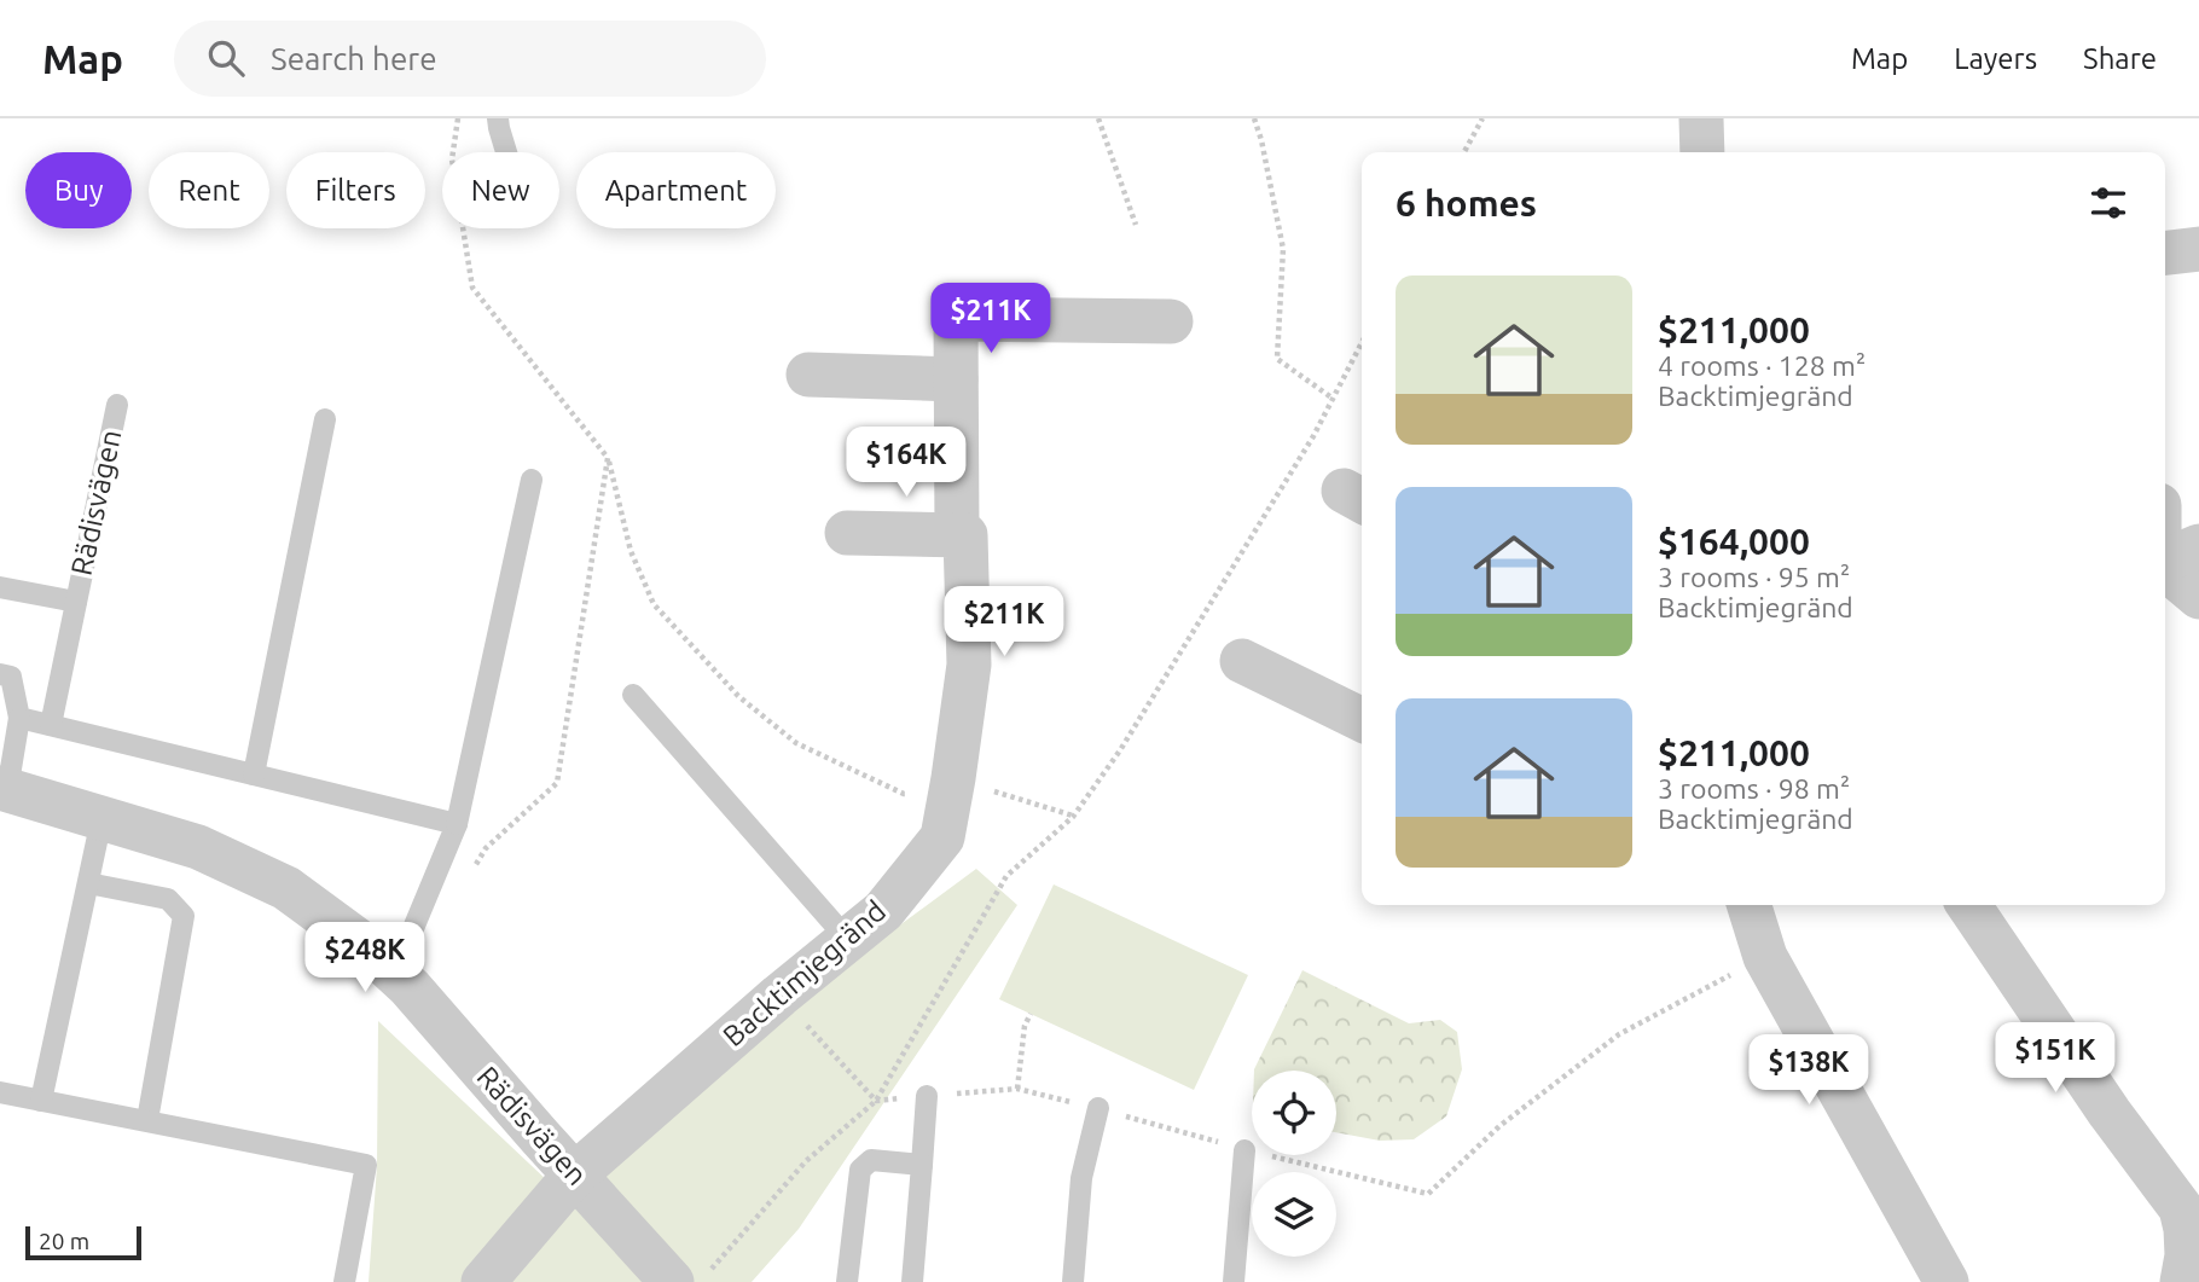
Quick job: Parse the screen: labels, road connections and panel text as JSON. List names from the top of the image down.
{
  "streets": {
    "street": ["Rädisvägen", "Backtimjegränd"]
  },
  "crossings": [
    ["Rädisvägen", "Backtimjegränd"]
  ],
  "scale_bar": "20 m",
  "page": {
    "header": "Map",
    "search": "Search here",
    "nav": ["Map", "Layers", "Share"],
    "chip": [
      "Buy",
      "Rent",
      "Filters",
      "New",
      "Apartment"
    ],
    "heading": "6 homes",
    "list": [
      {
        "name": "$211,000",
        "note": "4 rooms · 128 m² · Backtimjegränd"
      },
      {
        "name": "$164,000",
        "note": "3 rooms · 95 m² · Backtimjegränd"
      },
      {
        "name": "$211,000",
        "note": "3 rooms · 98 m² · Backtimjegränd"
      }
    ],
    "price": [
      "$211K",
      "$164K",
      "$211K",
      "$248K",
      "$151K",
      "$138K"
    ],
    "scale": "20 m"
  }
}
